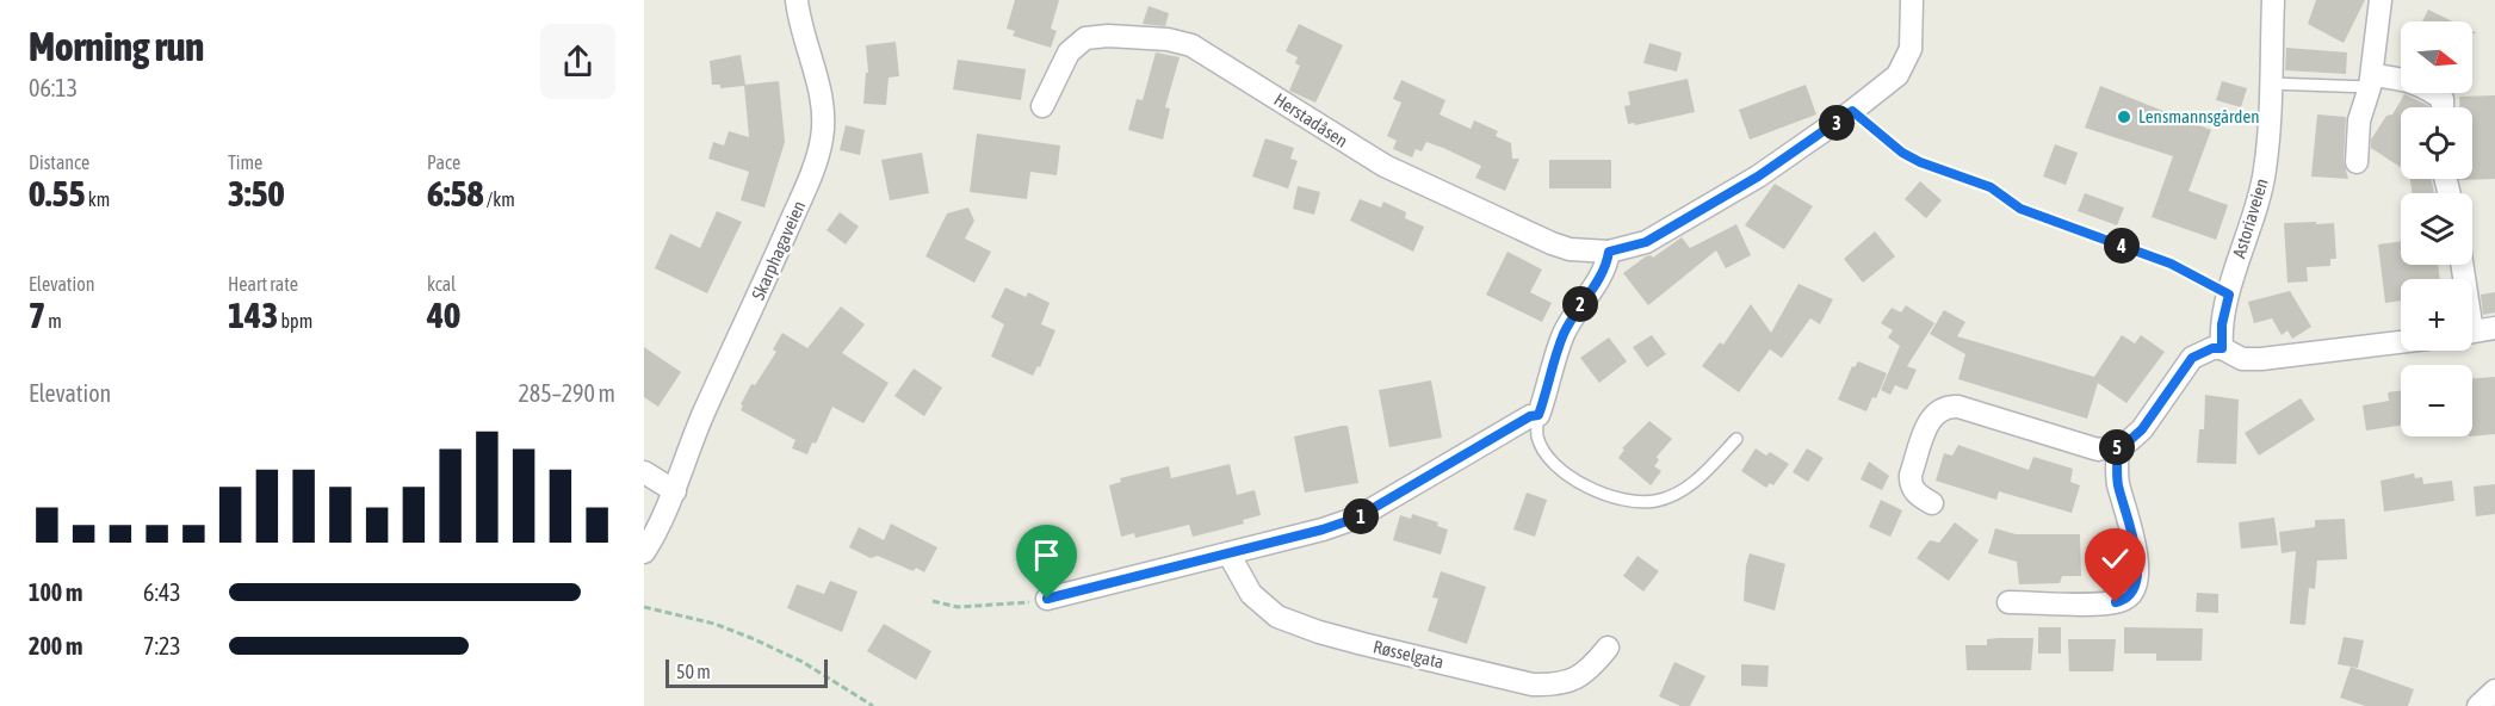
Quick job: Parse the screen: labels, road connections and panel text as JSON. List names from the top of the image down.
{
  "streets": {
    "street": [
      "Herstadåsen",
      "Astoriaveien",
      "Skarphagaveien",
      "Røsselgata"
    ]
  },
  "places": ["Lensmannsgården"],
  "scale_bar": "50 m",
  "north": "right",
  "page": {
    "heading": ["Morning run", "06:13"],
    "map_buttons": ["+", "−"],
    "pins": [
      "3",
      "4",
      "2",
      "5",
      "1"
    ],
    "stats": [
      ["Distance", "0.55 km"],
      ["Time", "3:50"],
      ["Pace", "6:58 /km"],
      ["Elevation", "7 m"],
      ["Heart rate", "143 bpm"],
      ["kcal", "40"]
    ],
    "chart": ["Elevation", "285–290 m"],
    "list": [
      {
        "name": "100 m",
        "note": "6:43"
      },
      {
        "name": "200 m",
        "note": "7:23"
      }
    ],
    "scale": "50 m"
  }
}
